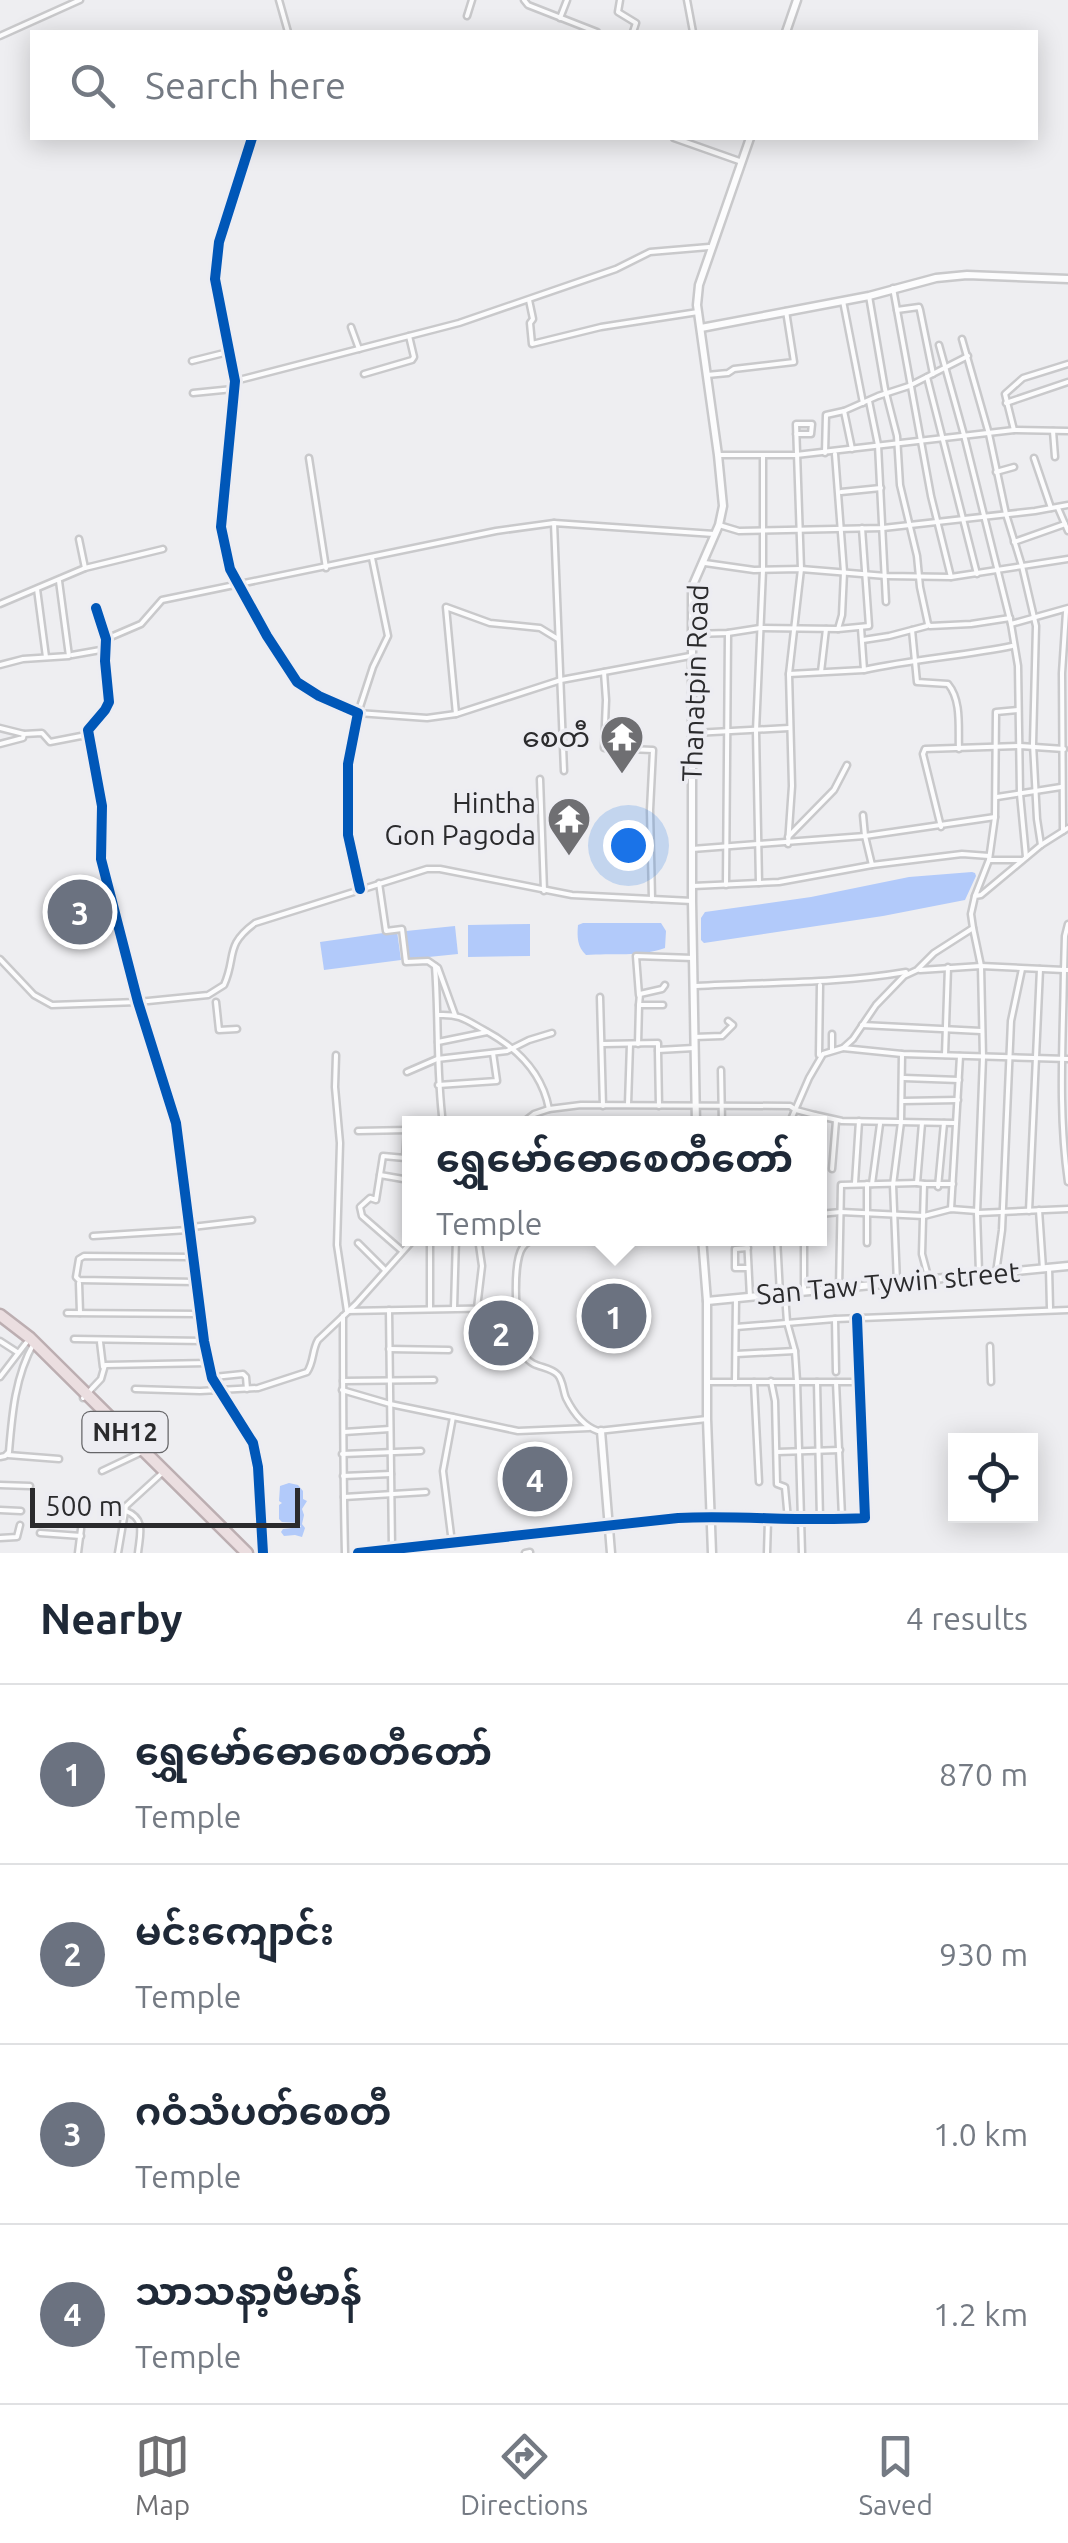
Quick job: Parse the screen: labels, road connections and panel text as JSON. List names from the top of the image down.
{
  "streets": {
    "highway": ["NH12"],
    "street": ["Thanatpin Road", "San Taw Tywin street"]
  },
  "places": {
    "temple": ["စေတီ", "Hintha Gon Pagoda"]
  },
  "scale_bar": "500 m",
  "page": {
    "search": "Search here",
    "pins": [
      "3",
      "1",
      "2",
      "4"
    ],
    "popup": ["ရွှေမော်ဓောစေတီတော်", "Temple"],
    "scale": "500 m",
    "heading": ["Nearby", "4 results"],
    "list": [
      {
        "mark": "1",
        "name": "ရွှေမော်ဓောစေတီတော်",
        "note": "Temple",
        "value": "870 m"
      },
      {
        "mark": "2",
        "name": "မင်းကျောင်း",
        "note": "Temple",
        "value": "930 m"
      },
      {
        "mark": "3",
        "name": "ဂဝံသံပတ်စေတီ",
        "note": "Temple",
        "value": "1.0 km"
      },
      {
        "mark": "4",
        "name": "သာသနာ့ဗိမာန်",
        "note": "Temple",
        "value": "1.2 km"
      }
    ],
    "nav": ["Map", "Directions", "Saved"]
  }
}
